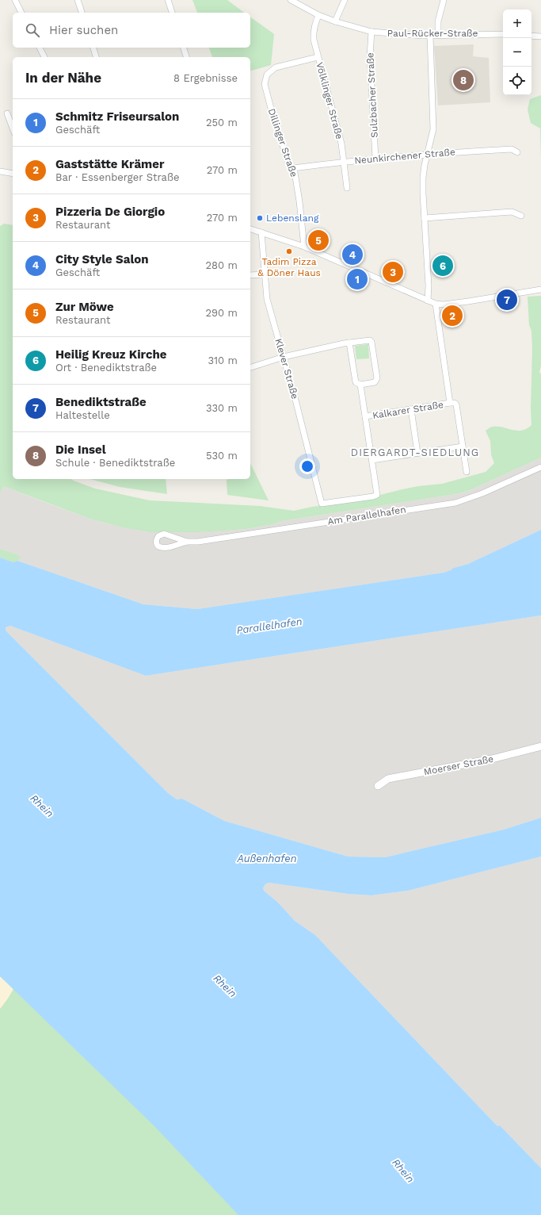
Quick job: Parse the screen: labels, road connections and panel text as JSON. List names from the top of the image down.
{
  "streets": {
    "street": [
      "Paul-Rücker-Straße",
      "Sulzbacher Straße",
      "Völklinger Straße",
      "Dillinger Straße",
      "Neunkirchener Straße",
      "Klever Straße",
      "Kalkarer Straße",
      "Am Parallelhafen",
      "Moerser Straße"
    ]
  },
  "crossings": [
    ["Paul-Rücker-Straße", "Sulzbacher Straße"],
    ["Paul-Rücker-Straße", "Völklinger Straße"],
    ["Sulzbacher Straße", "Neunkirchener Straße"],
    ["Völklinger Straße", "Dillinger Straße"],
    ["Völklinger Straße", "Neunkirchener Straße"],
    ["Dillinger Straße", "Neunkirchener Straße"]
  ],
  "districts": ["DIERGARDT-SIEDLUNG"],
  "water": ["Parallelhafen", "Rhein", "Außenhafen"],
  "places": ["Lebenslang", "Tadim Pizza & Döner Haus"],
  "page": {
    "map_buttons": ["+", "−"],
    "search": "Hier suchen",
    "heading": ["In der Nähe", "8 Ergebnisse"],
    "pins": [
      "8",
      "5",
      "4",
      "6",
      "3",
      "1",
      "7",
      "2"
    ],
    "list": [
      {
        "mark": "1",
        "name": "Schmitz Friseursalon",
        "note": "Geschäft",
        "value": "250 m"
      },
      {
        "mark": "2",
        "name": "Gaststätte Krämer",
        "note": "Bar · Essenberger Straße",
        "value": "270 m"
      },
      {
        "mark": "3",
        "name": "Pizzeria De Giorgio",
        "note": "Restaurant",
        "value": "270 m"
      },
      {
        "mark": "4",
        "name": "City Style Salon",
        "note": "Geschäft",
        "value": "280 m"
      },
      {
        "mark": "5",
        "name": "Zur Möwe",
        "note": "Restaurant",
        "value": "290 m"
      },
      {
        "mark": "6",
        "name": "Heilig Kreuz Kirche",
        "note": "Ort · Benediktstraße",
        "value": "310 m"
      },
      {
        "mark": "7",
        "name": "Benediktstraße",
        "note": "Haltestelle",
        "value": "330 m"
      },
      {
        "mark": "8",
        "name": "Die Insel",
        "note": "Schule · Benediktstraße",
        "value": "530 m"
      }
    ]
  }
}
